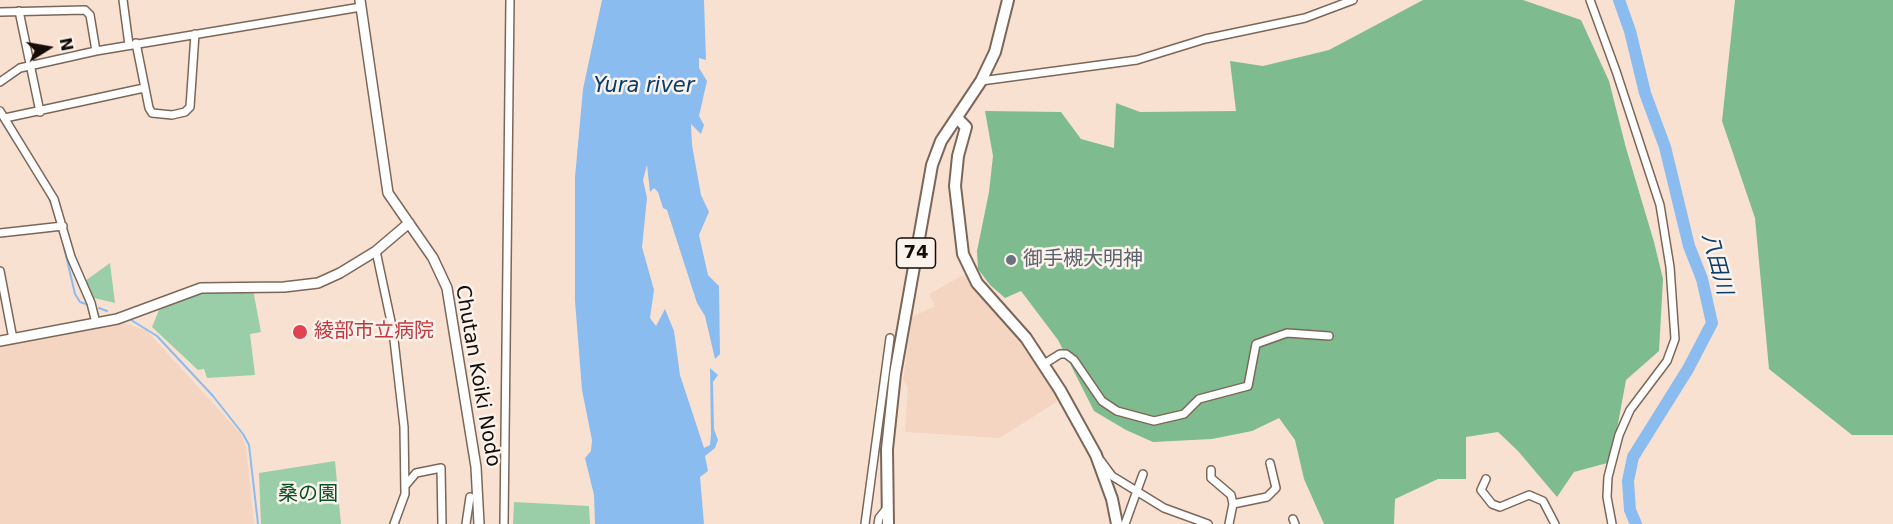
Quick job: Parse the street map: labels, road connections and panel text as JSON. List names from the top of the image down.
{
  "streets": {
    "main road": ["74"],
    "street": ["Chutan Koiki Nodo"]
  },
  "water": ["Yura river", "八田川"],
  "parks": ["桑の園"],
  "places": ["御手槻大明神", "綾部市立病院"],
  "north": "right"
}
